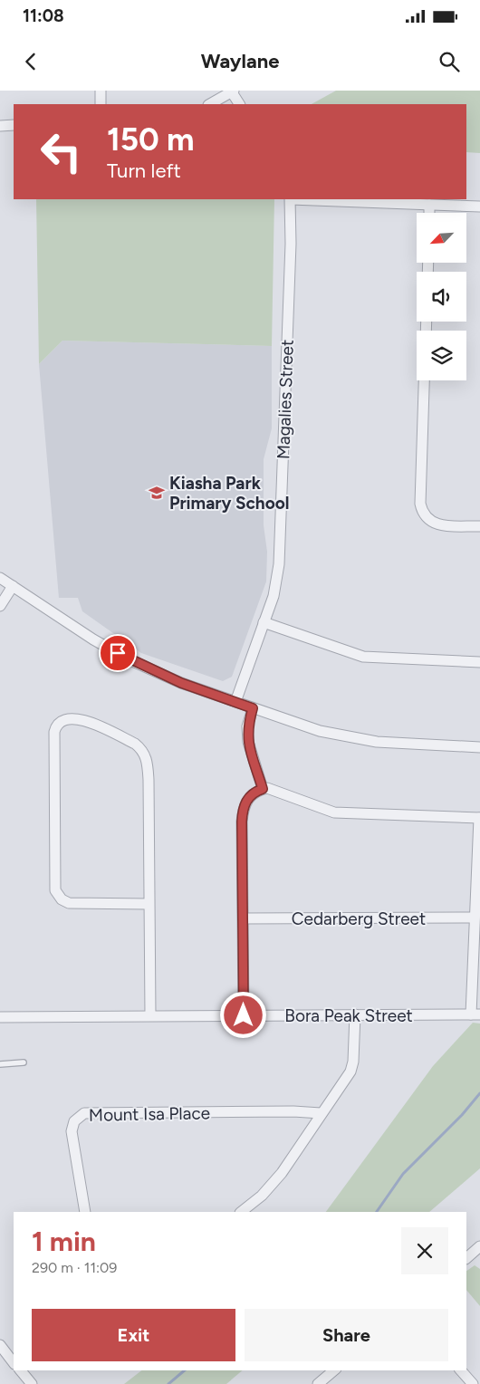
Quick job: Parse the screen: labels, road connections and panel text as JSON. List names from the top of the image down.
{
  "streets": {
    "street": [
      "Magalies Street",
      "Cedarberg Street",
      "Bora Peak Street",
      "Mount Isa Place"
    ]
  },
  "places": {
    "school or university": ["Kiasha Park Primary School"]
  },
  "north": "bottom left",
  "page": {
    "status": "11:08",
    "header": "Waylane",
    "turn": ["150 m", "Turn left"],
    "heading": ["1 min", "290 m · 11:09"],
    "buttons": ["Exit", "Share"]
  }
}
